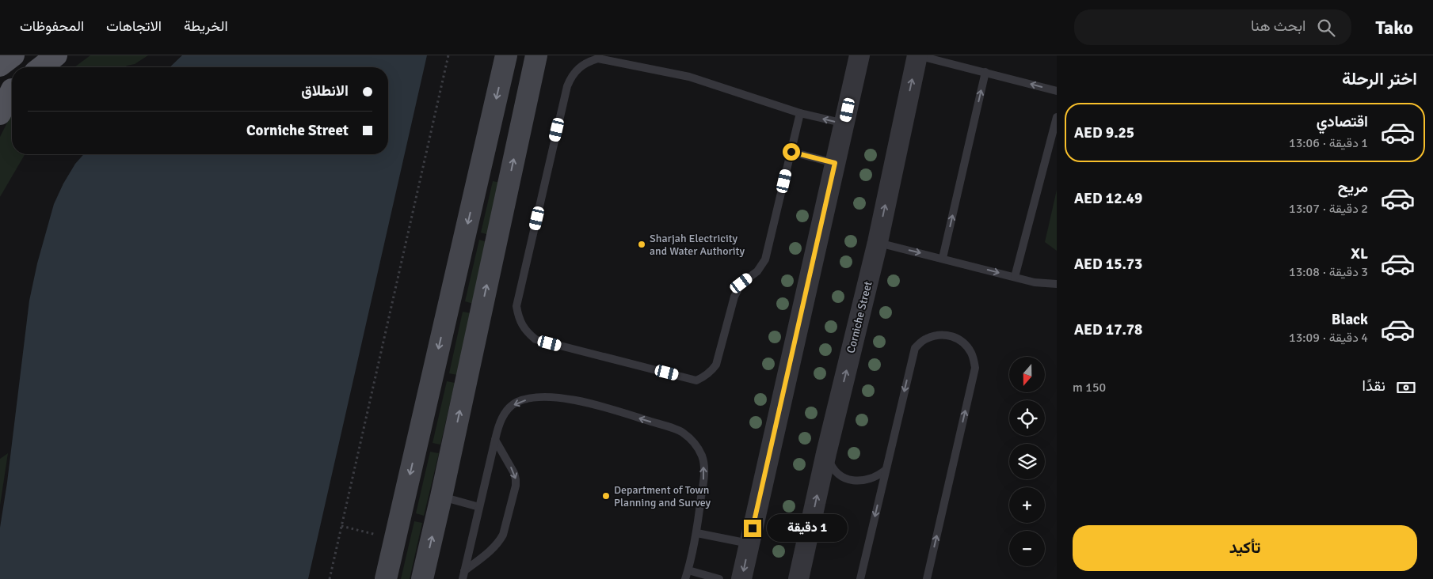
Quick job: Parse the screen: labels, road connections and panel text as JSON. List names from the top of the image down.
{
  "streets": {
    "street": ["Corniche Street"]
  },
  "places": ["Sharjah Electricity and Water Authority", "Department of Town Planning and Survey"],
  "north": "bottom",
  "page": {
    "header": "Tako",
    "search": "ابحث هنا",
    "nav": ["الخريطة", "الاتجاهات", "المحفوظات"],
    "heading": "اختر الرحلة",
    "banner": ["الانطلاق", "Corniche Street"],
    "list": [
      {
        "name": "اقتصادي",
        "note": "1 دقيقة · 13:06",
        "value": "AED 9.25"
      },
      {
        "name": "مريح",
        "note": "2 دقيقة · 13:07",
        "value": "AED 12.49"
      },
      {
        "name": "XL",
        "note": "3 دقيقة · 13:08",
        "value": "AED 15.73"
      },
      {
        "name": "Black",
        "note": "4 دقيقة · 13:09",
        "value": "AED 17.78"
      }
    ],
    "map_buttons": ["+", "−"],
    "pay": ["نقدًا", "150 m"],
    "bubble": "1 دقيقة",
    "buttons": "تأكيد"
  }
}
